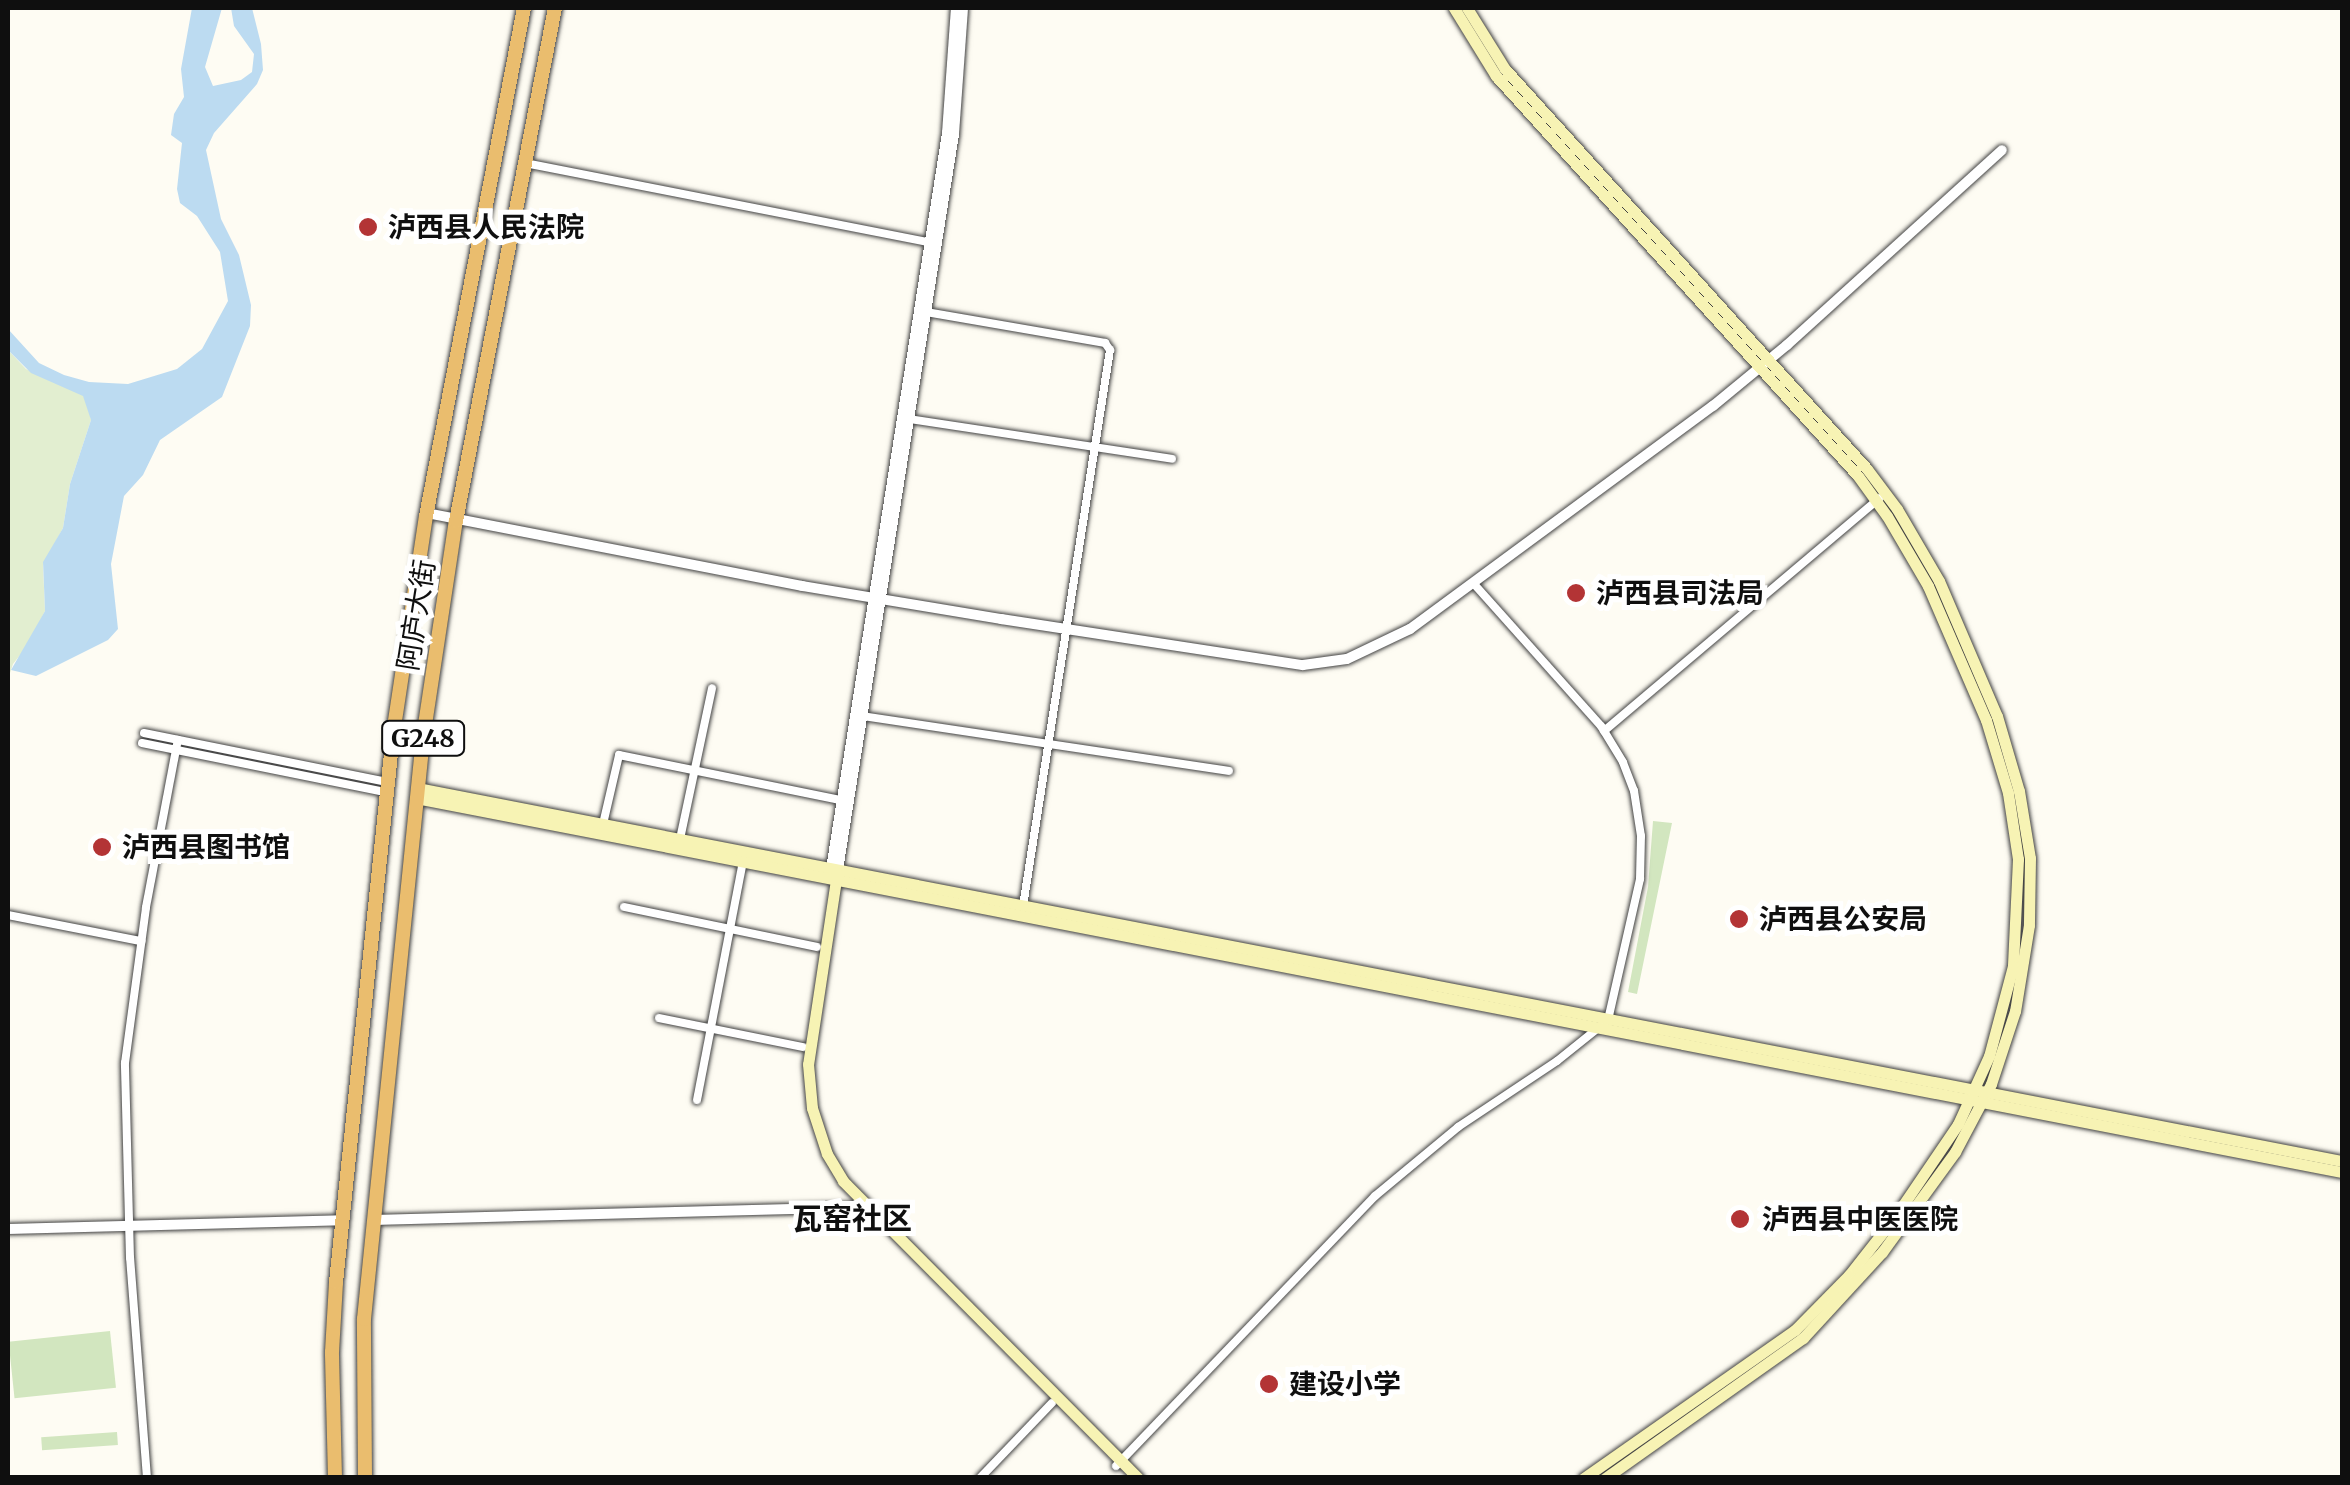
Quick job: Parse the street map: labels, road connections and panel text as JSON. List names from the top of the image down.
{
  "streets": {
    "highway": ["阿庐大街", "G248"]
  },
  "crossings": [
    ["阿庐大街", "G248"]
  ],
  "districts": ["瓦窑社区"],
  "places": [
    "泸西县人民法院",
    "泸西县司法局",
    "泸西县图书馆",
    "泸西县公安局",
    "泸西县中医医院",
    "建设小学"
  ]
}
